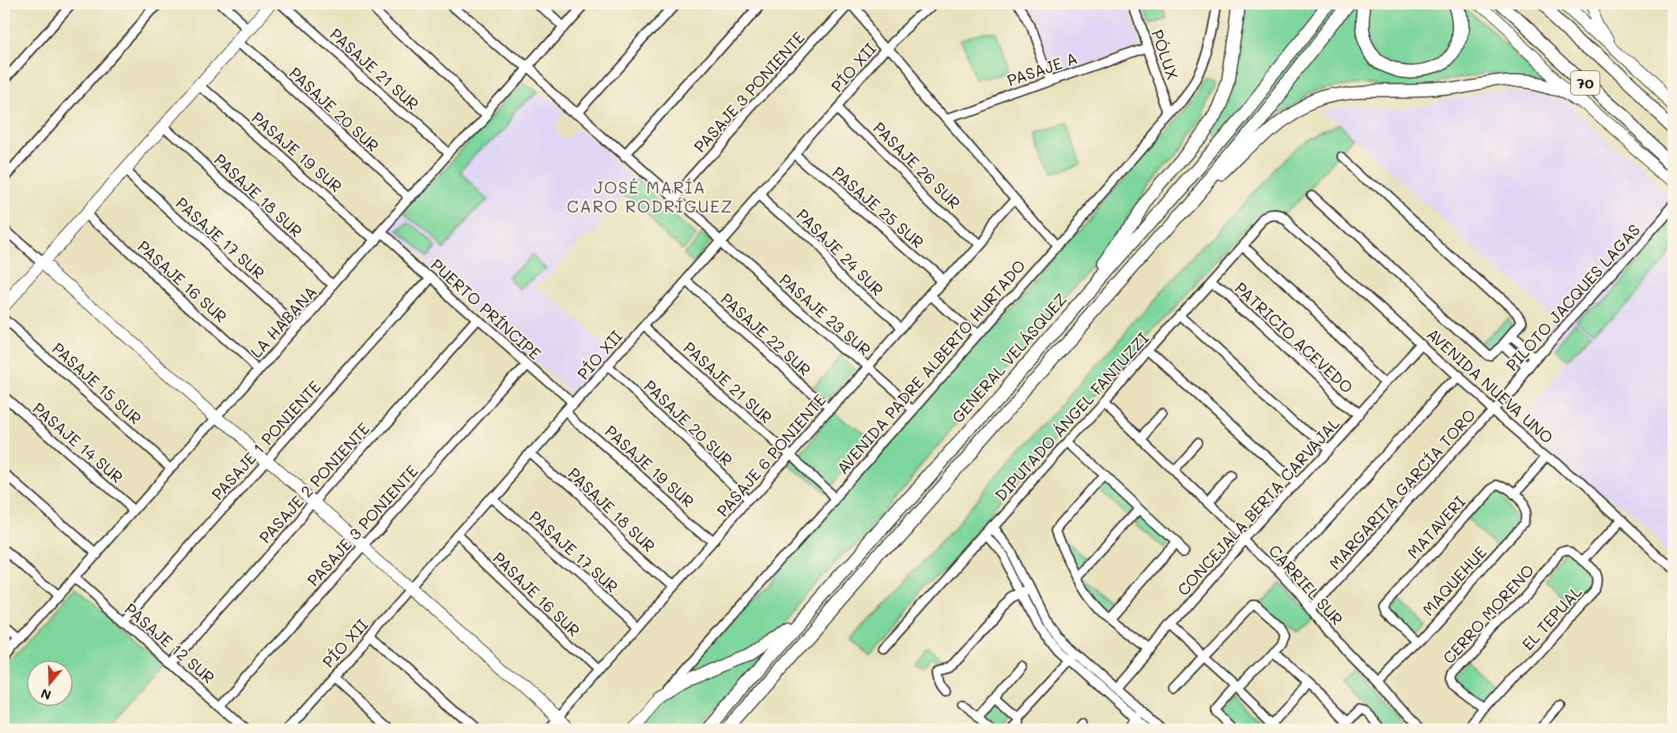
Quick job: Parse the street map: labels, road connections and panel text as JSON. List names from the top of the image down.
{
  "streets": {
    "highway": ["70", "GENERAL VELÁSQUEZ"],
    "main road": ["AVENIDA PADRE ALBERTO HURTADO"],
    "street": [
      "PÓLUX",
      "PÍO XII",
      "PASAJE 21 SUR",
      "PASAJE A",
      "PASAJE 3 PONIENTE",
      "PASAJE 20 SUR",
      "PASAJE 19 SUR",
      "PASAJE 26 SUR",
      "PASAJE 18 SUR",
      "PASAJE 25 SUR",
      "PASAJE 17 SUR",
      "PASAJE 24 SUR",
      "PASAJE 16 SUR",
      "PILOTO JACQUES LAGAS",
      "PUERTO PRÍNCIPE",
      "PASAJE 23 SUR",
      "LA HABANA",
      "PASAJE 22 SUR",
      "PATRICIO ACEVEDO",
      "PASAJE 15 SUR",
      "AVENIDA NUEVA UNO",
      "DIPUTADO ÁNGEL FANTUZZI",
      "PASAJE 1 PONIENTE",
      "PASAJE 14 SUR",
      "PASAJE 6 PONIENTE",
      "PASAJE 2 PONIENTE",
      "MARGARITA GARCÍA TORO",
      "CONCEJALA BERTA CARVAJAL",
      "MATAVERI",
      "MAQUEHUE",
      "CARRIEL SUR",
      "CERRO MORENO",
      "EL TEPUAL",
      "PASAJE 12 SUR"
    ]
  },
  "crossings": [
    ["PÓLUX", "PASAJE A"],
    ["PÓLUX", "AVENIDA PADRE ALBERTO HURTADO"],
    ["PÍO XII", "PASAJE 21 SUR"],
    ["PÍO XII", "PASAJE 20 SUR"],
    ["PÍO XII", "PASAJE 19 SUR"],
    ["PÍO XII", "PASAJE 26 SUR"],
    ["PÍO XII", "PASAJE 18 SUR"],
    ["PÍO XII", "PASAJE 25 SUR"],
    ["PÍO XII", "PASAJE 17 SUR"],
    ["PÍO XII", "PASAJE 24 SUR"],
    ["PÍO XII", "PASAJE 16 SUR"],
    ["PÍO XII", "PUERTO PRÍNCIPE"],
    ["PÍO XII", "PASAJE 23 SUR"],
    ["PÍO XII", "PASAJE 22 SUR"],
    ["PASAJE 21 SUR", "LA HABANA"],
    ["PASAJE 21 SUR", "AVENIDA PADRE ALBERTO HURTADO"],
    ["PASAJE 21 SUR", "PASAJE 6 PONIENTE"],
    ["PASAJE 3 PONIENTE", "PUERTO PRÍNCIPE"],
    ["PASAJE 3 PONIENTE", "PASAJE 23 SUR"],
    ["PASAJE 3 PONIENTE", "PASAJE 12 SUR"],
    ["PASAJE 20 SUR", "LA HABANA"],
    ["PASAJE 20 SUR", "PASAJE 6 PONIENTE"],
    ["PASAJE 19 SUR", "PUERTO PRÍNCIPE"],
    ["PASAJE 19 SUR", "LA HABANA"],
    ["PASAJE 19 SUR", "PASAJE 6 PONIENTE"],
    ["PASAJE 26 SUR", "PASAJE 6 PONIENTE"],
    ["PASAJE 18 SUR", "LA HABANA"],
    ["PASAJE 18 SUR", "PASAJE 6 PONIENTE"],
    ["PASAJE 25 SUR", "PASAJE 6 PONIENTE"],
    ["PASAJE 17 SUR", "LA HABANA"],
    ["PASAJE 17 SUR", "PASAJE 6 PONIENTE"],
    ["PASAJE 24 SUR", "PASAJE 6 PONIENTE"],
    ["PASAJE 16 SUR", "LA HABANA"],
    ["PASAJE 16 SUR", "PASAJE 6 PONIENTE"],
    ["PILOTO JACQUES LAGAS", "AVENIDA NUEVA UNO"],
    ["PILOTO JACQUES LAGAS", "MARGARITA GARCÍA TORO"],
    ["PUERTO PRÍNCIPE", "LA HABANA"],
    ["PUERTO PRÍNCIPE", "PASAJE 1 PONIENTE"],
    ["PUERTO PRÍNCIPE", "PASAJE 2 PONIENTE"],
    ["PASAJE 23 SUR", "LA HABANA"],
    ["PASAJE 23 SUR", "AVENIDA PADRE ALBERTO HURTADO"],
    ["PASAJE 23 SUR", "PASAJE 6 PONIENTE"],
    ["LA HABANA", "PASAJE 15 SUR"],
    ["LA HABANA", "PASAJE 14 SUR"],
    ["LA HABANA", "PASAJE 12 SUR"],
    ["PASAJE 22 SUR", "PASAJE 6 PONIENTE"],
    ["PATRICIO ACEVEDO", "DIPUTADO ÁNGEL FANTUZZI"],
    ["PATRICIO ACEVEDO", "CONCEJALA BERTA CARVAJAL"],
    ["AVENIDA NUEVA UNO", "DIPUTADO ÁNGEL FANTUZZI"],
    ["AVENIDA NUEVA UNO", "MARGARITA GARCÍA TORO"],
    ["AVENIDA NUEVA UNO", "CONCEJALA BERTA CARVAJAL"],
    ["DIPUTADO ÁNGEL FANTUZZI", "CARRIEL SUR"],
    ["PASAJE 1 PONIENTE", "PASAJE 12 SUR"],
    ["PASAJE 2 PONIENTE", "PASAJE 12 SUR"],
    ["MARGARITA GARCÍA TORO", "CARRIEL SUR"],
    ["CONCEJALA BERTA CARVAJAL", "CARRIEL SUR"],
    ["MATAVERI", "MAQUEHUE"],
    ["MAQUEHUE", "CARRIEL SUR"],
    ["CERRO MORENO", "EL TEPUAL"]
  ],
  "districts": ["JOSÉ MARÍA CARO RODRÍGUEZ"],
  "north": "bottom"
}
